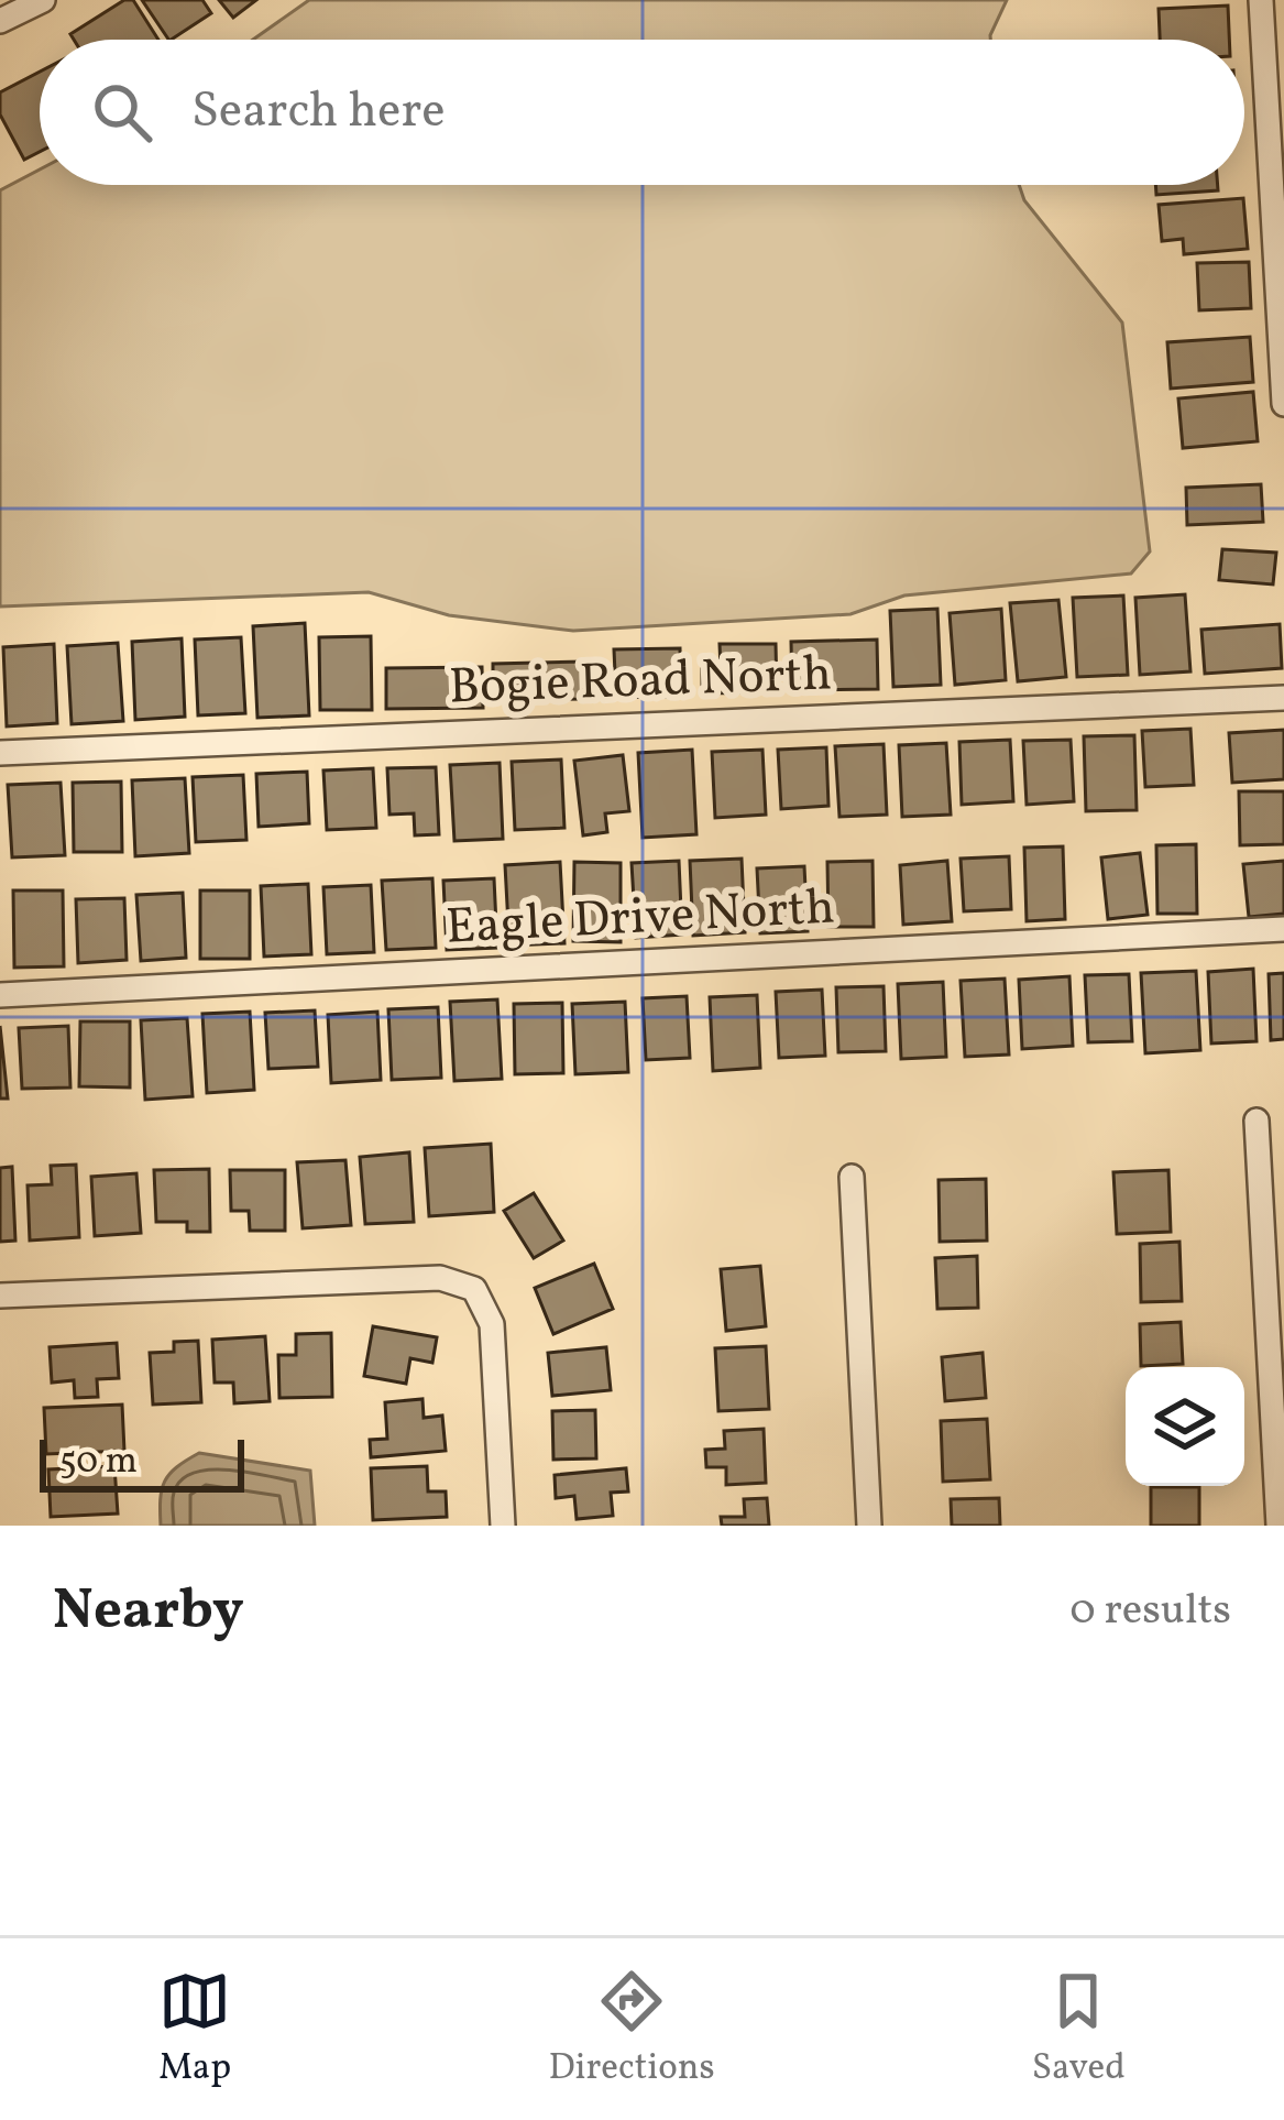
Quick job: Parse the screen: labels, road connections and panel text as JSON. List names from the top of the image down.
{
  "streets": {
    "street": ["Bogie Road North", "Eagle Drive North"]
  },
  "scale_bar": "50 m",
  "page": {
    "search": "Search here",
    "scale": "50 m",
    "heading": ["Nearby", "0 results"],
    "nav": ["Map", "Directions", "Saved"]
  }
}
